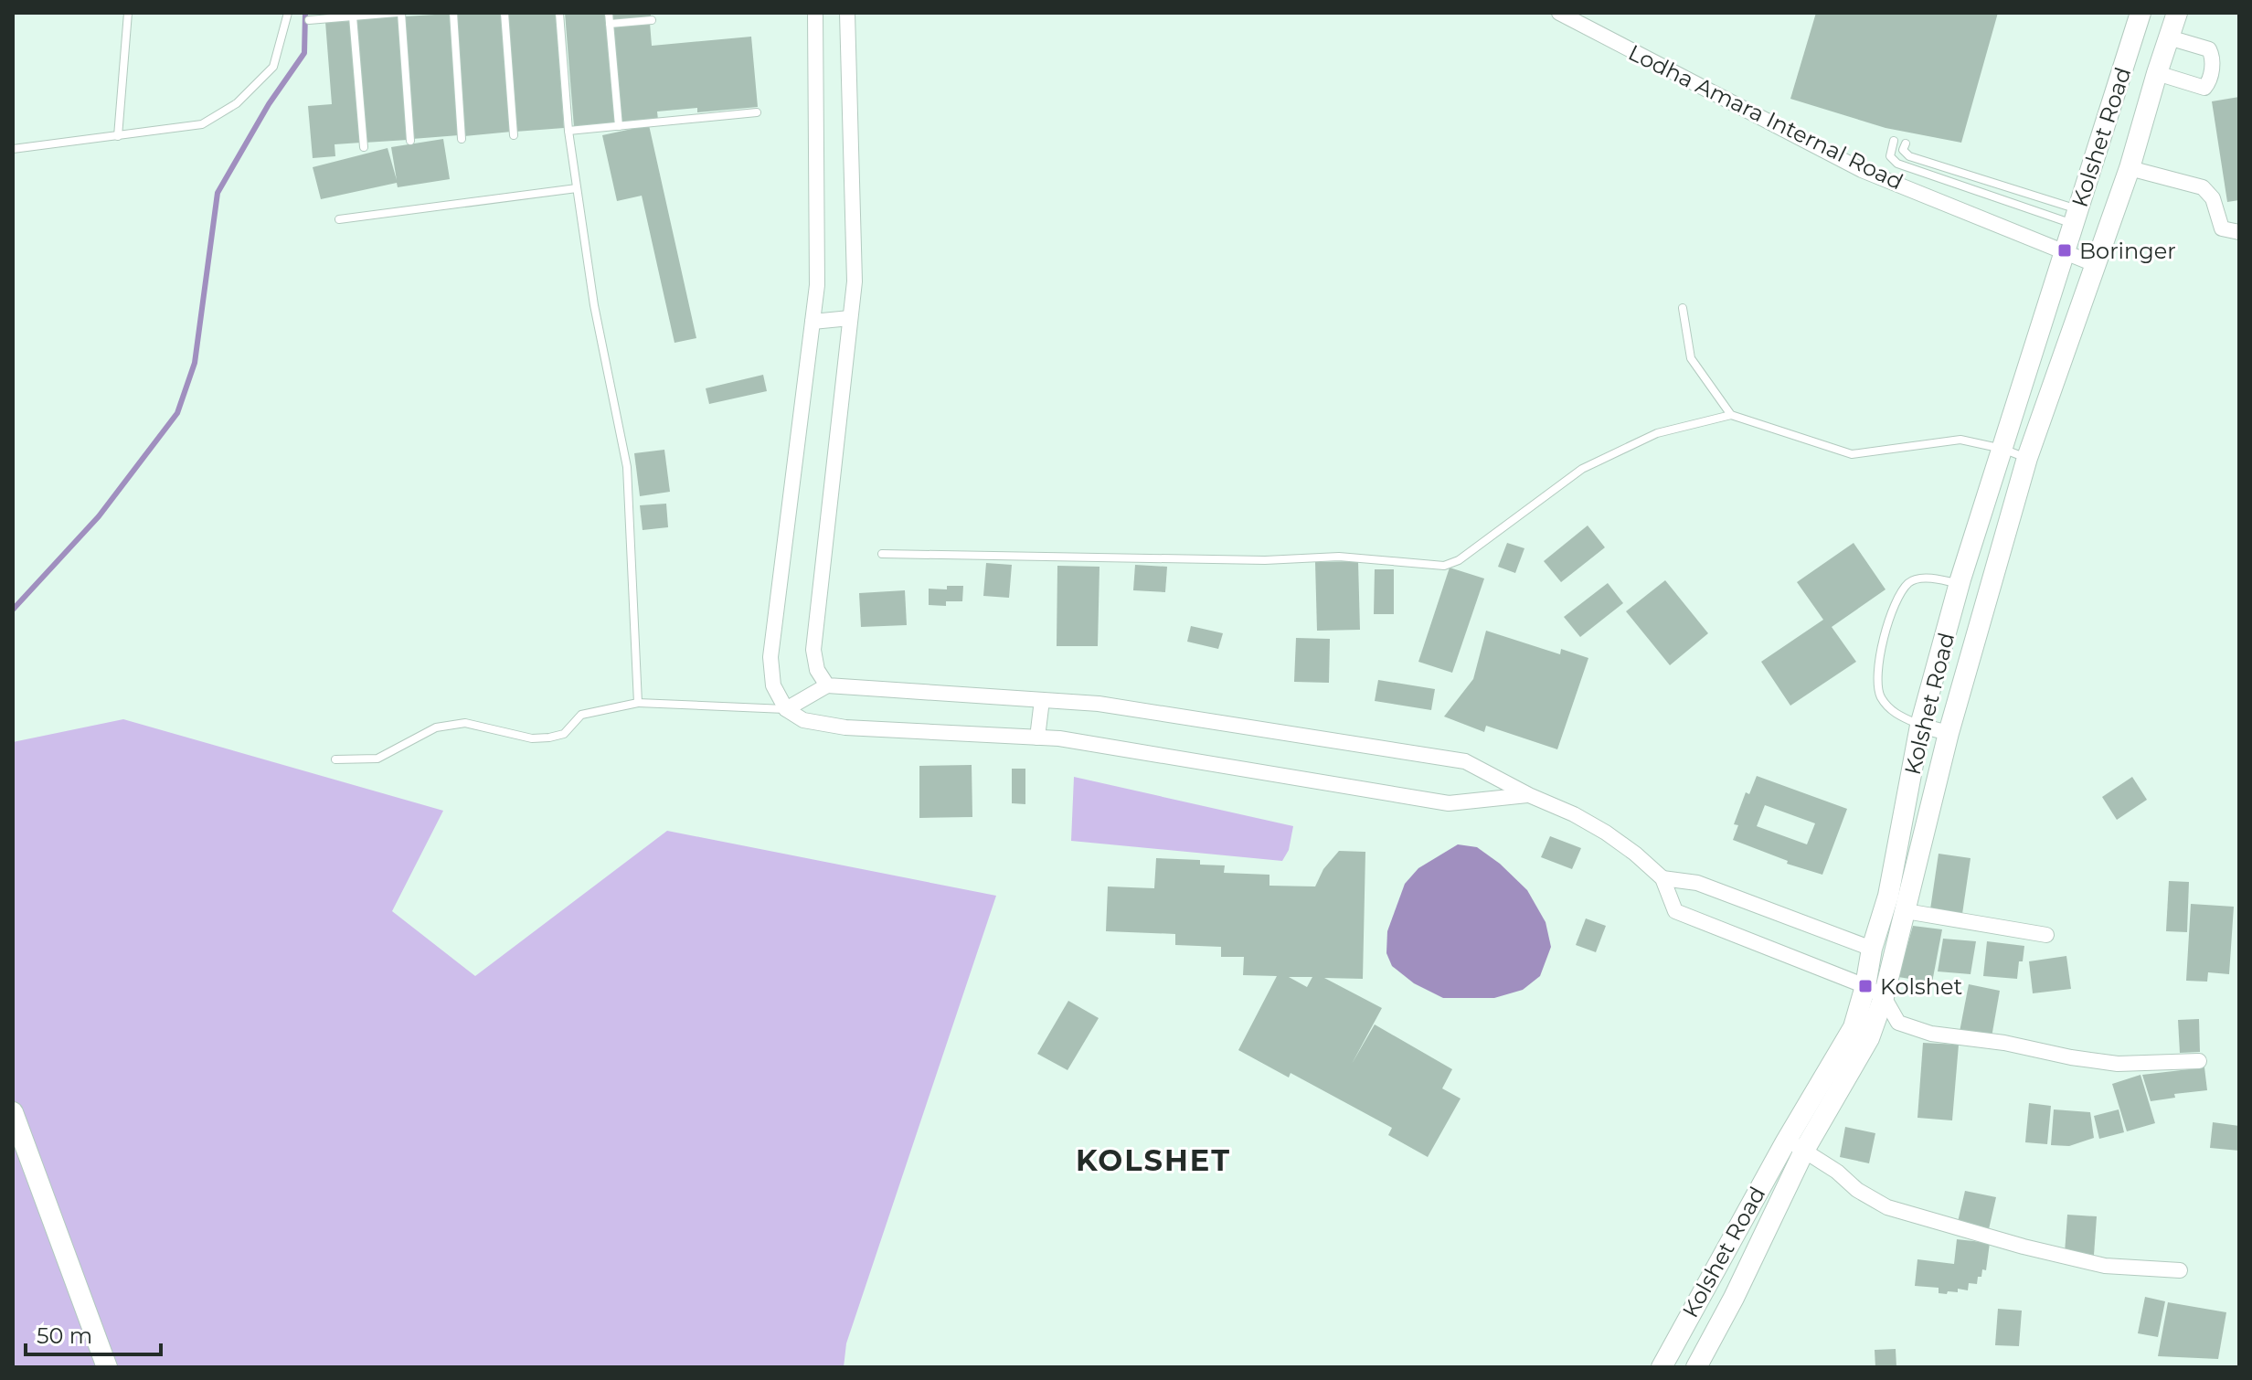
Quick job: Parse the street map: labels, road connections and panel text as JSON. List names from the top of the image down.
{
  "streets": {
    "street": ["Lodha Amara Internal Road", "Kolshet Road"]
  },
  "crossings": [
    ["Lodha Amara Internal Road", "Kolshet Road"]
  ],
  "districts": ["KOLSHET"],
  "places": {
    "transit": ["Boringer", "Kolshet"]
  },
  "scale_bar": "50 m"
}
